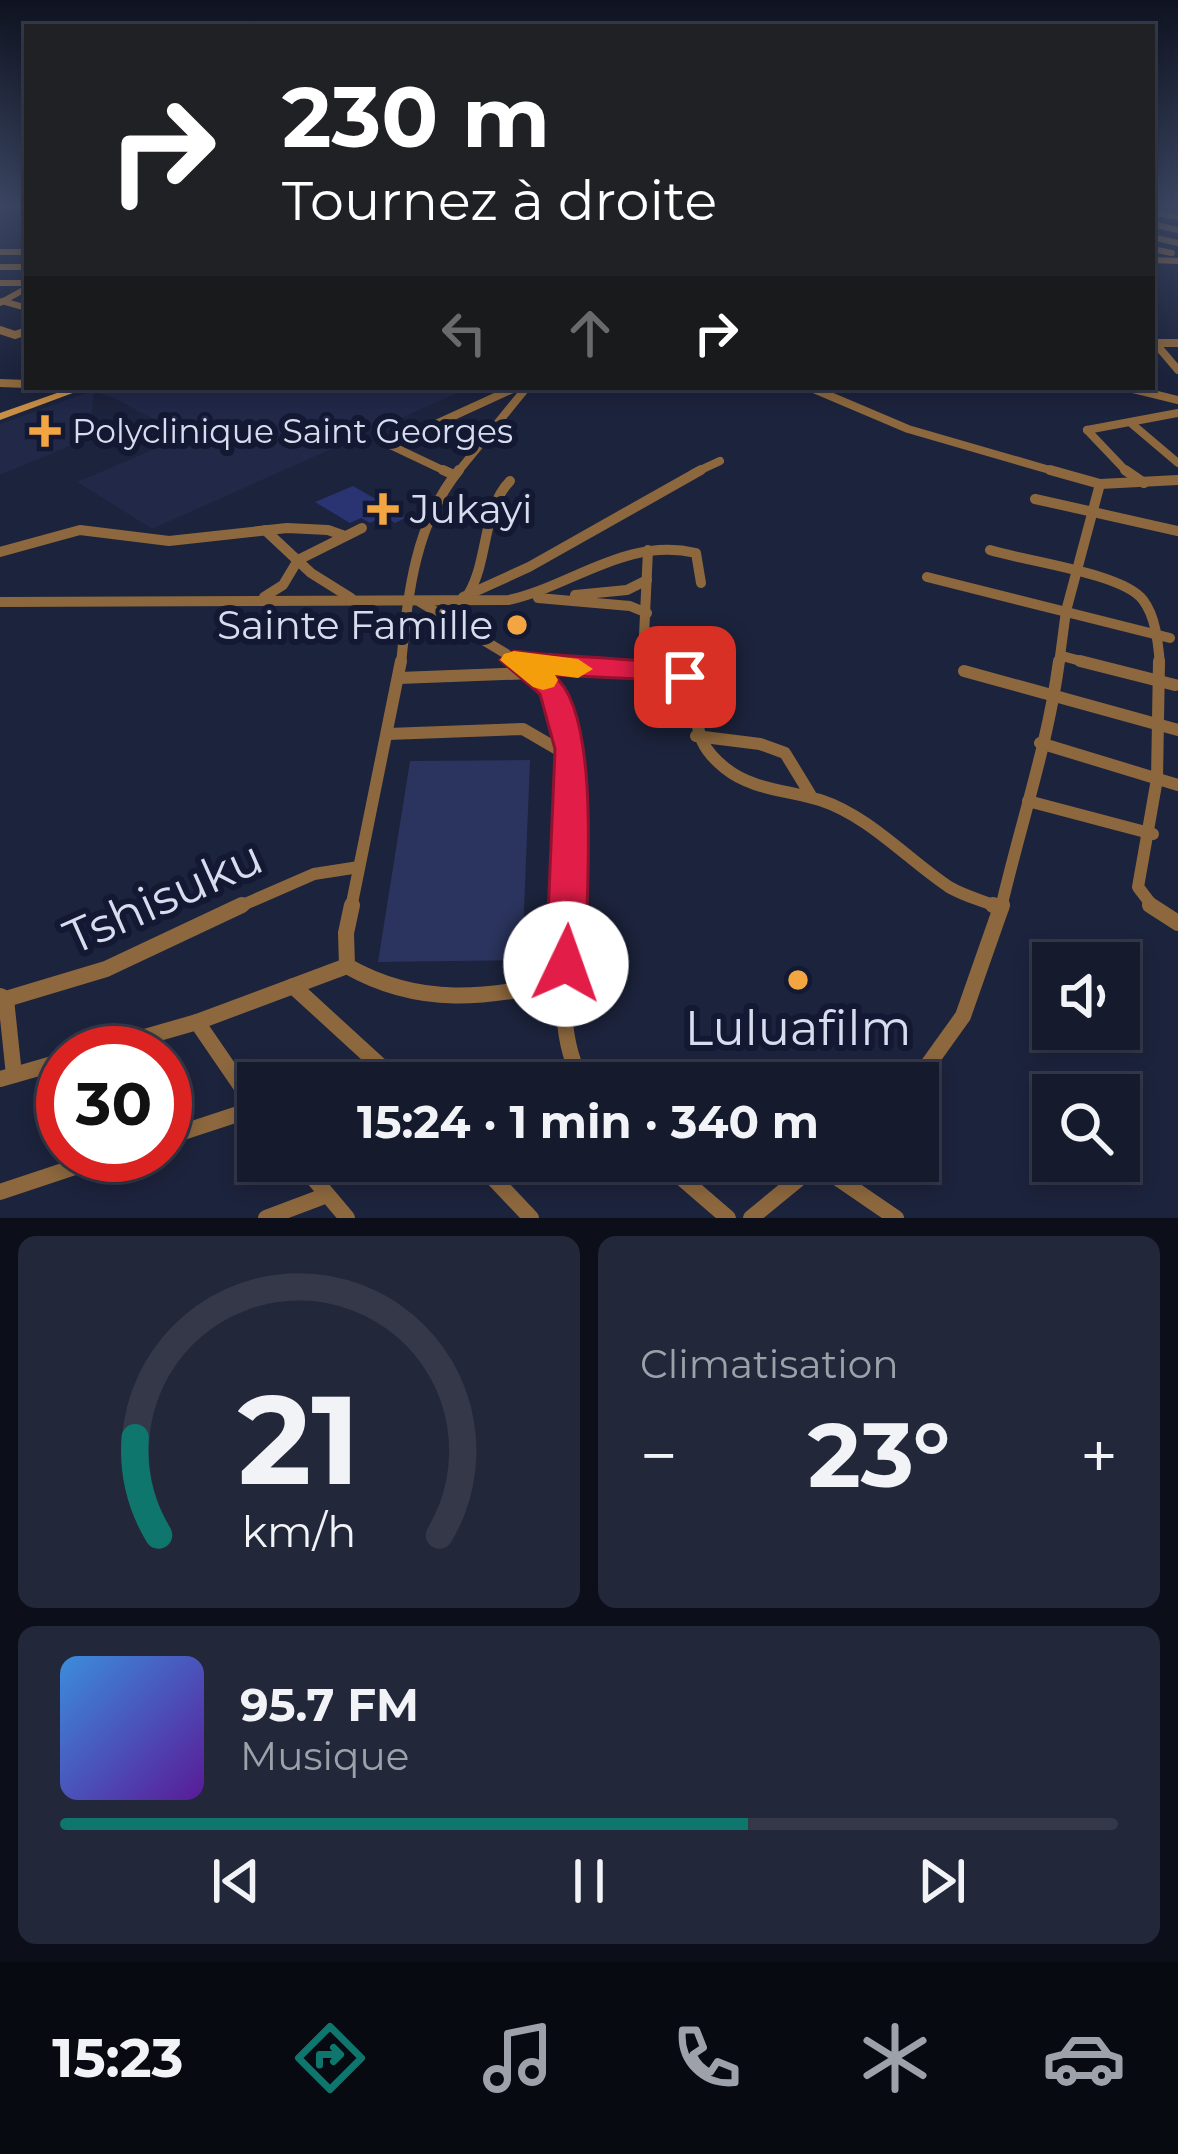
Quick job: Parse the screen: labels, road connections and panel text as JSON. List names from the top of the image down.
{
  "streets": {
    "street": ["Tshisuku"]
  },
  "places": {
    "health": ["Polyclinique Saint Georges", "Jukayi"],
    "other": ["Sainte Famille", "Luluafilm"]
  },
  "page": {
    "turn": ["230 m", "Tournez à droite"],
    "limit": "30",
    "trip": "15:24 · 1 min · 340 m",
    "tile": "Climatisation",
    "heat": ["−", "23°", "+"],
    "song": ["95.7 FM", "Musique"],
    "tabs": "15:23",
    "gauge": ["21", "km/h"]
  }
}
